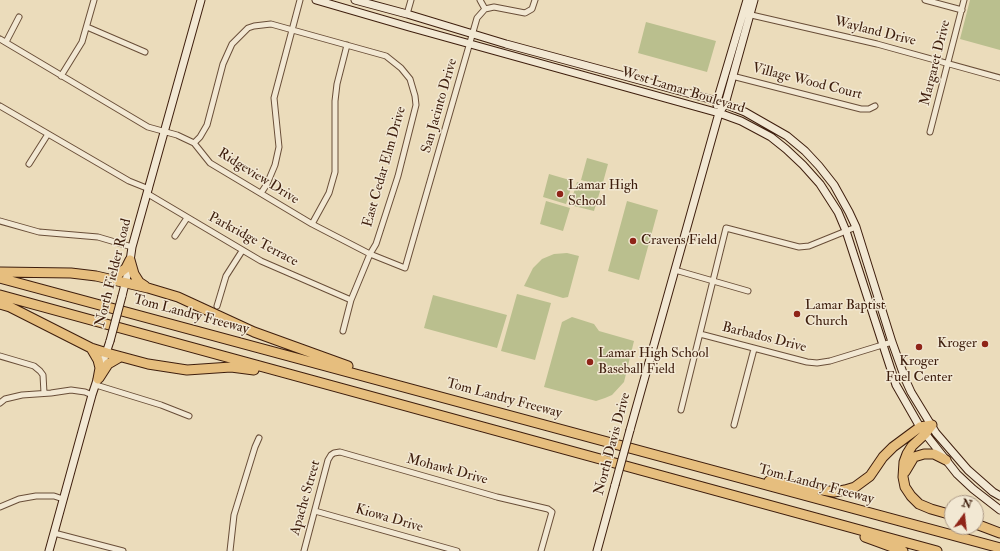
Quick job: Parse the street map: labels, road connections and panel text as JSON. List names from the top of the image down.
{
  "streets": {
    "highway": ["Tom Landry Freeway"],
    "main road": ["West Lamar Boulevard", "North Fielder Road", "North Davis Drive"],
    "street": [
      "Wayland Drive",
      "Margaret Drive",
      "Village Wood Court",
      "San Jacinto Drive",
      "East Cedar Elm Drive",
      "Ridgeview Drive",
      "Parkridge Terrace",
      "Barbados Drive",
      "Mohawk Drive",
      "Apache Street",
      "Kiowa Drive"
    ]
  },
  "crossings": [
    ["Wayland Drive", "Margaret Drive"],
    ["Wayland Drive", "North Davis Drive"],
    ["Village Wood Court", "North Davis Drive"],
    ["West Lamar Boulevard", "San Jacinto Drive"],
    ["West Lamar Boulevard", "Barbados Drive"],
    ["West Lamar Boulevard", "North Davis Drive"],
    ["San Jacinto Drive", "Ridgeview Drive"],
    ["East Cedar Elm Drive", "Ridgeview Drive"],
    ["East Cedar Elm Drive", "Parkridge Terrace"],
    ["Ridgeview Drive", "North Fielder Road"],
    ["Parkridge Terrace", "North Fielder Road"],
    ["Mohawk Drive", "Apache Street"],
    ["Apache Street", "Kiowa Drive"]
  ],
  "places": [
    "Lamar High School",
    "Cravens Field",
    "Lamar Baptist Church",
    "Kroger",
    "Kroger Fuel Center",
    "Lamar High School Baseball Field"
  ],
  "north": "top"
}
